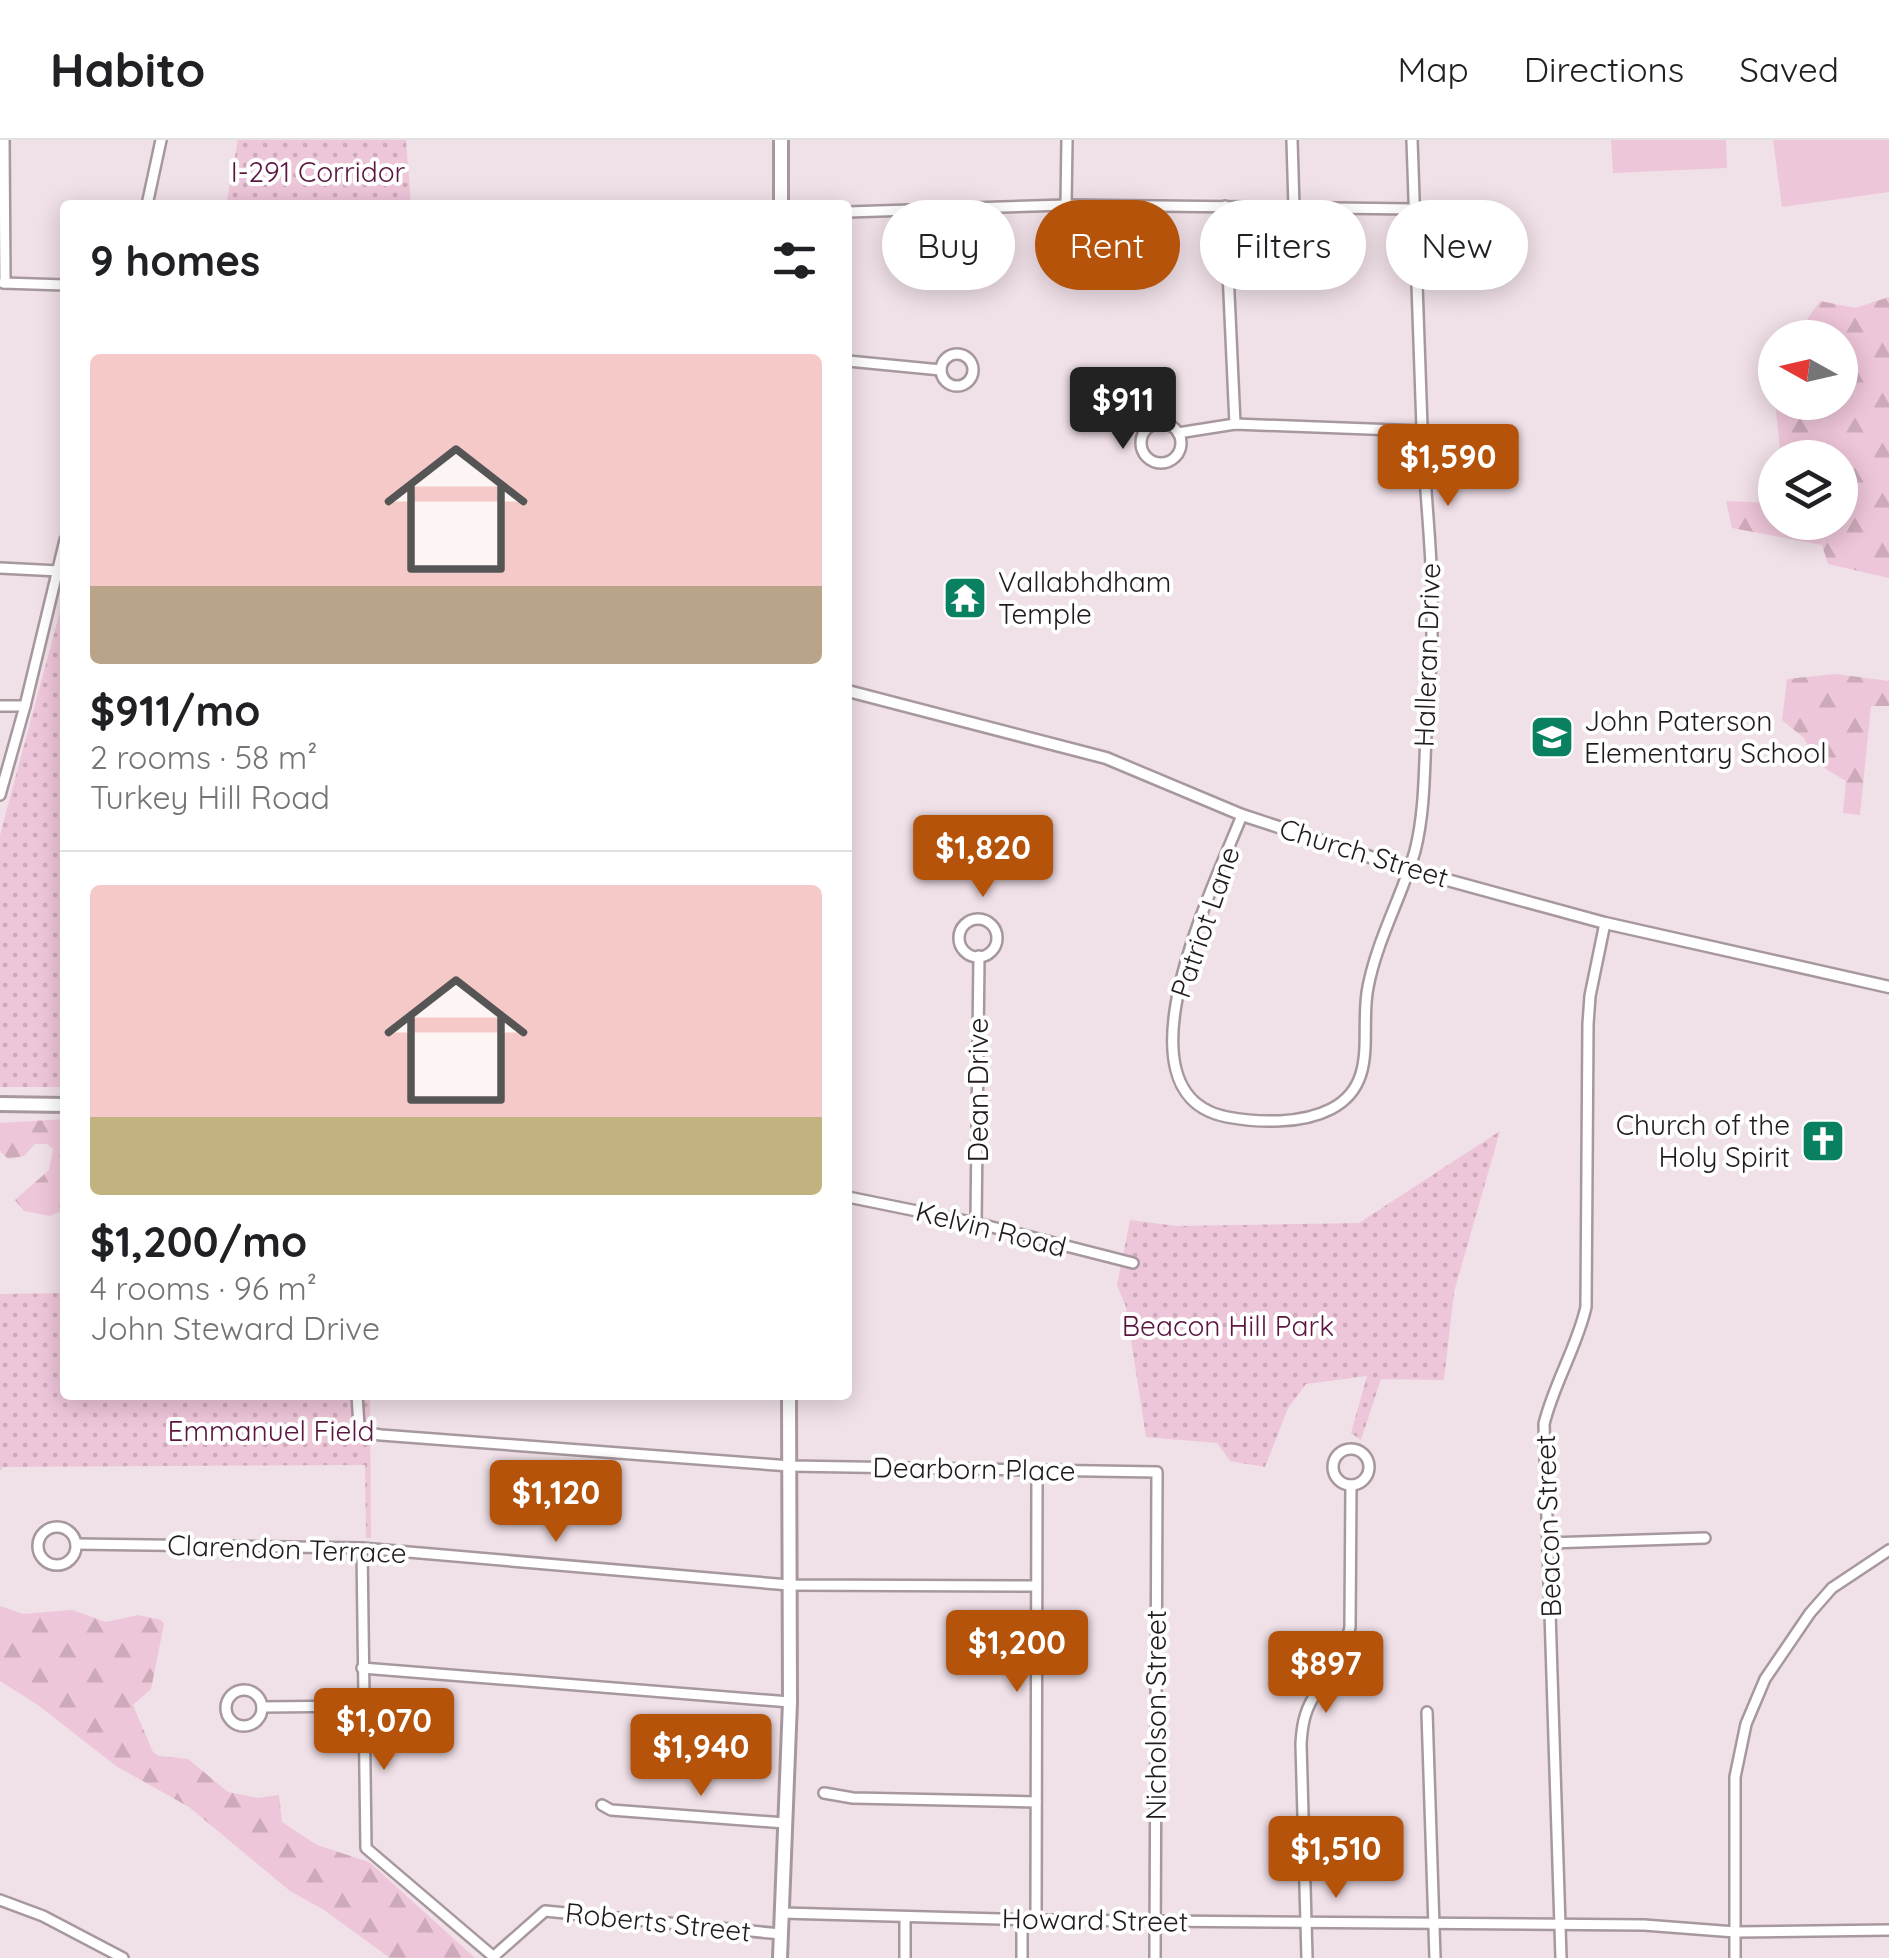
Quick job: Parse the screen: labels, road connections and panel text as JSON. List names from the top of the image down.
{
  "streets": {
    "street": [
      "Halleran Drive",
      "Church Street",
      "Patriot Lane",
      "Dean Drive",
      "Kelvin Road",
      "Dearborn Place",
      "Beacon Street",
      "Clarendon Terrace",
      "Nicholson Street",
      "Howard Street",
      "Roberts Street"
    ]
  },
  "crossings": [
    ["Halleran Drive", "Church Street"],
    ["Halleran Drive", "Patriot Lane"],
    ["Church Street", "Patriot Lane"],
    ["Church Street", "Beacon Street"],
    ["Dean Drive", "Kelvin Road"],
    ["Dearborn Place", "Nicholson Street"],
    ["Beacon Street", "Howard Street"],
    ["Nicholson Street", "Howard Street"]
  ],
  "parks": ["I-291 Corridor", "Beacon Hill Park", "Emmanuel Field"],
  "places": {
    "temple": ["Vallabhdham Temple"],
    "school or university": ["John Paterson Elementary School"],
    "church": ["Church of the Holy Spirit"]
  },
  "north": "left",
  "page": {
    "header": "Habito",
    "nav": ["Map", "Directions", "Saved"],
    "chip": [
      "Buy",
      "Rent",
      "Filters",
      "New"
    ],
    "heading": "9 homes",
    "list": [
      {
        "name": "$911/mo",
        "note": "2 rooms · 58 m² · Turkey Hill Road"
      },
      {
        "name": "$1,200/mo",
        "note": "4 rooms · 96 m² · John Steward Drive"
      }
    ],
    "price": [
      "$911",
      "$1,590",
      "$1,820",
      "$1,120",
      "$1,200",
      "$897",
      "$1,070",
      "$1,940",
      "$1,510"
    ]
  }
}
